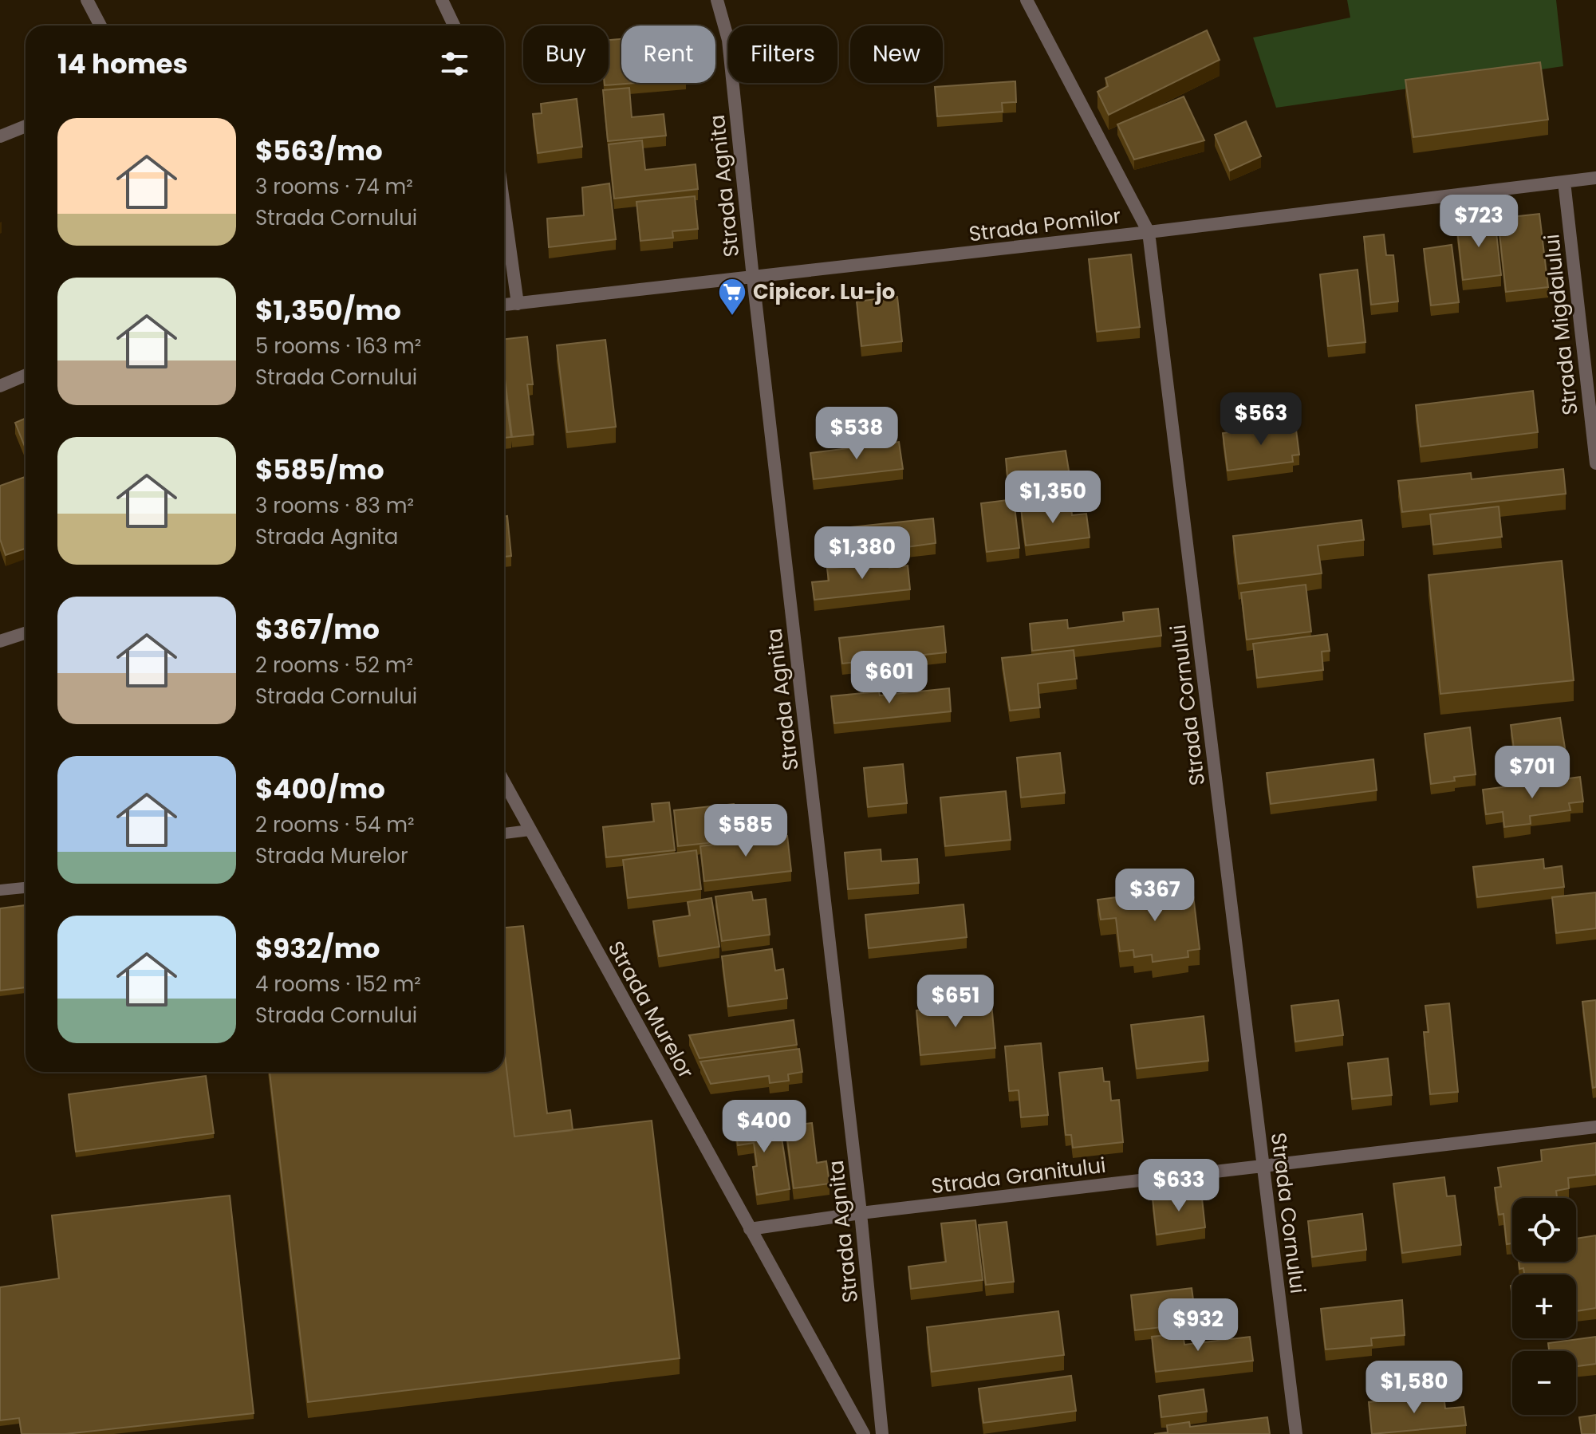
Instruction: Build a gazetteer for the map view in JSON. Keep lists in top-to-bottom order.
{
  "streets": {
    "street": [
      "Strada Agnita",
      "Strada Pomilor",
      "Strada Migdalului",
      "Strada Cornului",
      "Strada Murelor",
      "Strada Granitului"
    ]
  },
  "crossings": [
    ["Strada Agnita", "Strada Pomilor"],
    ["Strada Agnita", "Strada Granitului"],
    ["Strada Pomilor", "Strada Migdalului"],
    ["Strada Pomilor", "Strada Cornului"],
    ["Strada Cornului", "Strada Granitului"],
    ["Strada Murelor", "Strada Granitului"]
  ],
  "places": {
    "supermarket": ["Cipicor. Lu-jo"]
  },
  "page": {
    "chip": [
      "Buy",
      "Rent",
      "Filters",
      "New"
    ],
    "heading": "14 homes",
    "list": [
      {
        "name": "$563/mo",
        "note": "3 rooms · 74 m² · Strada Cornului"
      },
      {
        "name": "$1,350/mo",
        "note": "5 rooms · 163 m² · Strada Cornului"
      },
      {
        "name": "$585/mo",
        "note": "3 rooms · 83 m² · Strada Agnita"
      },
      {
        "name": "$367/mo",
        "note": "2 rooms · 52 m² · Strada Cornului"
      },
      {
        "name": "$400/mo",
        "note": "2 rooms · 54 m² · Strada Murelor"
      },
      {
        "name": "$932/mo",
        "note": "4 rooms · 152 m² · Strada Cornului"
      }
    ],
    "price": [
      "$723",
      "$563",
      "$538",
      "$1,350",
      "$1,380",
      "$601",
      "$701",
      "$585",
      "$367",
      "$651",
      "$400",
      "$633",
      "$932",
      "$1,580"
    ],
    "map_buttons": ["+", "−"]
  }
}
